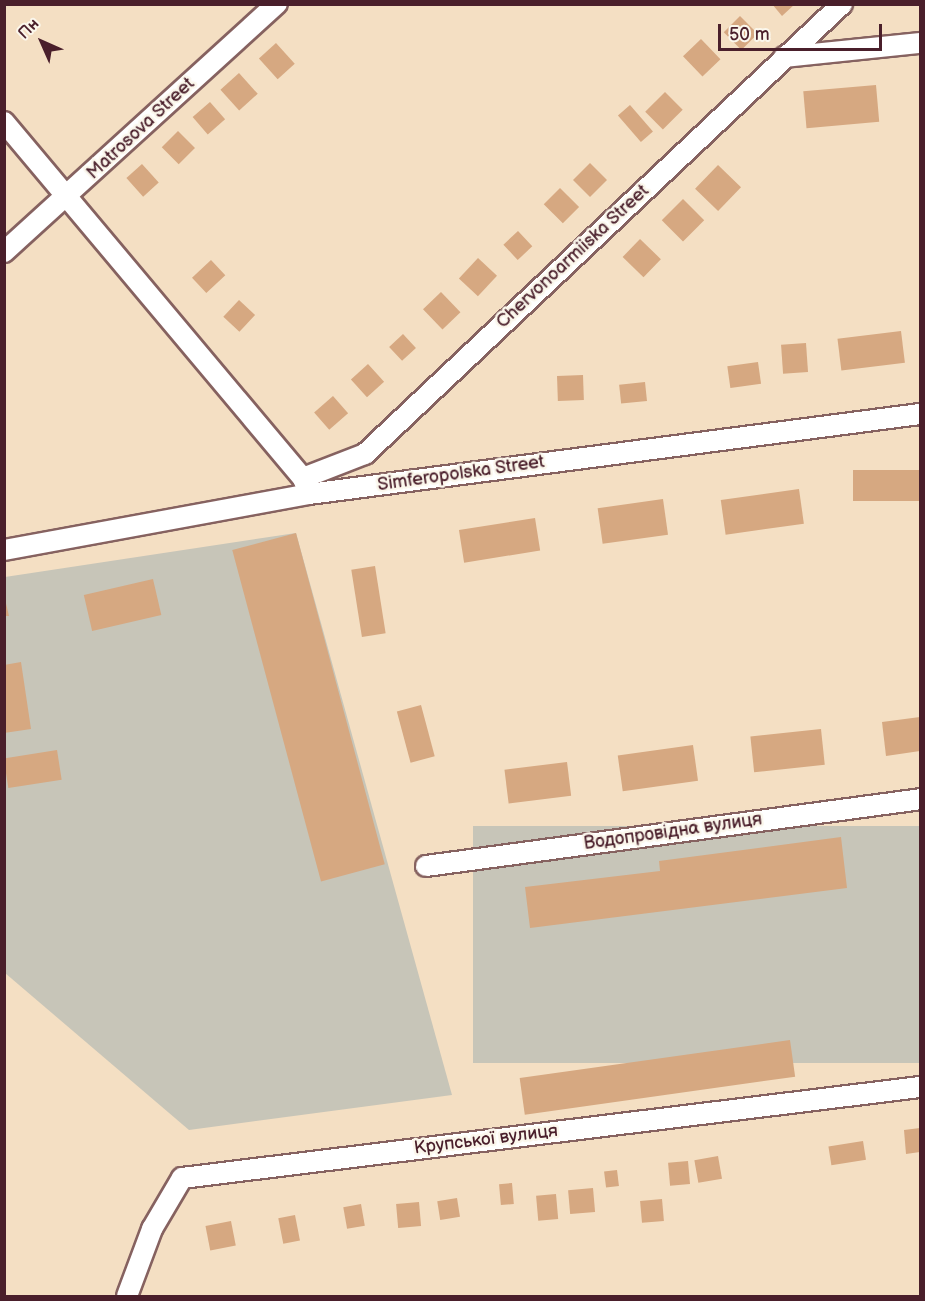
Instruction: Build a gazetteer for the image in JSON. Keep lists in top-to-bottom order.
{
  "streets": {
    "street": [
      "Matrosova Street",
      "Chervonoarmiiska Street",
      "Simferopolska Street",
      "Водопровідна вулиця",
      "Крупської вулиця"
    ]
  },
  "crossings": [
    ["Chervonoarmiiska Street", "Simferopolska Street"]
  ],
  "scale_bar": "50 m",
  "north": "top left"
}
